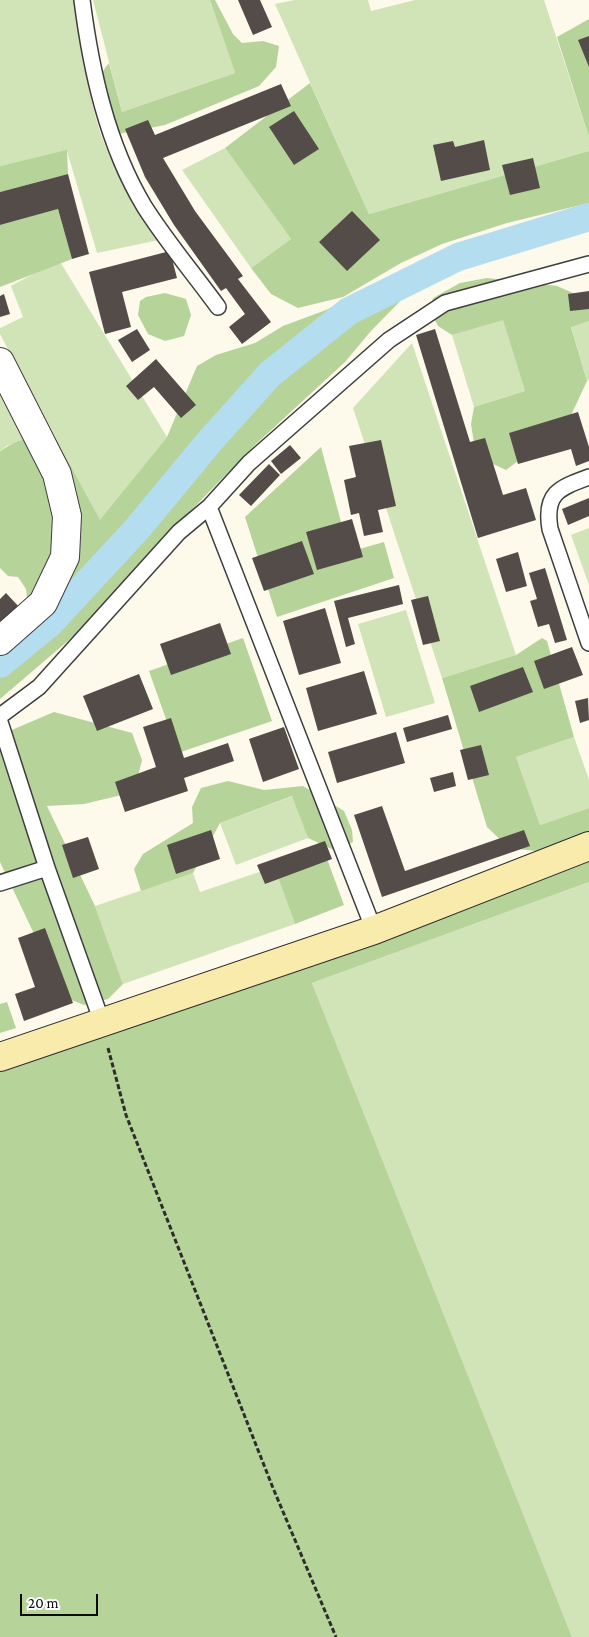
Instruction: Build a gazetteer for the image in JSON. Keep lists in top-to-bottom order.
{
  "scale_bar": "20 m"
}
